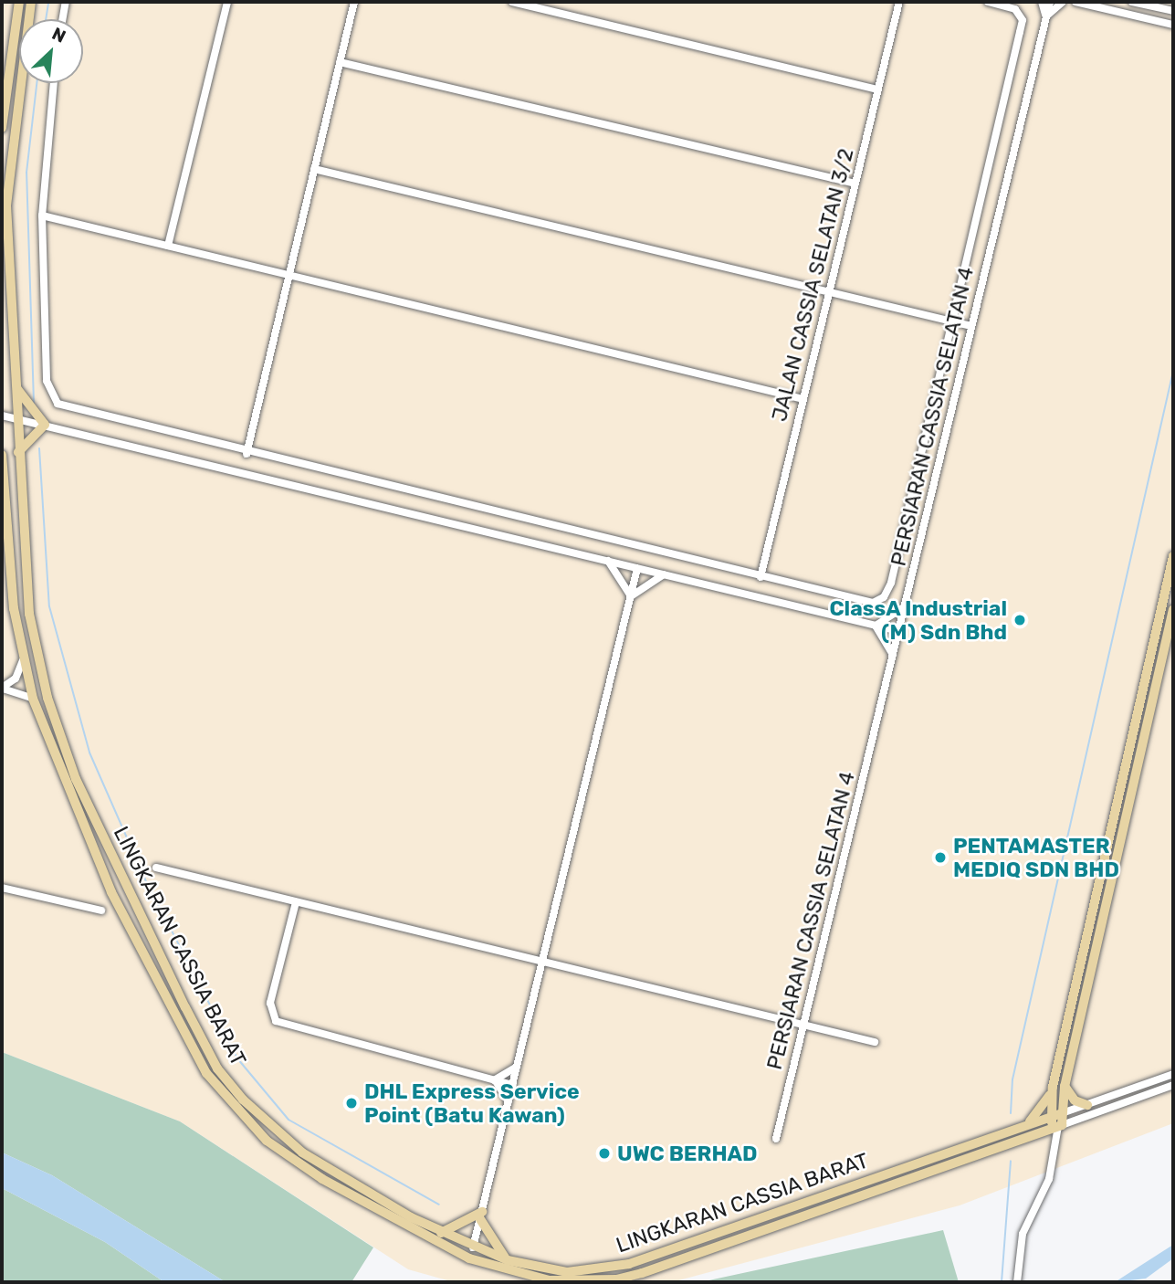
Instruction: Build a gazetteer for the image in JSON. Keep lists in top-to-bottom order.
{
  "streets": {
    "main road": ["LINGKARAN CASSIA BARAT"],
    "street": ["JALAN CASSIA SELATAN 3/2", "PERSIARAN CASSIA SELATAN 4"]
  },
  "places": [
    "ClassA Industrial (M) Sdn Bhd",
    "PENTAMASTER MEDIQ SDN BHD",
    "DHL Express Service Point (Batu Kawan)",
    "UWC BERHAD"
  ],
  "north": "top right"
}
